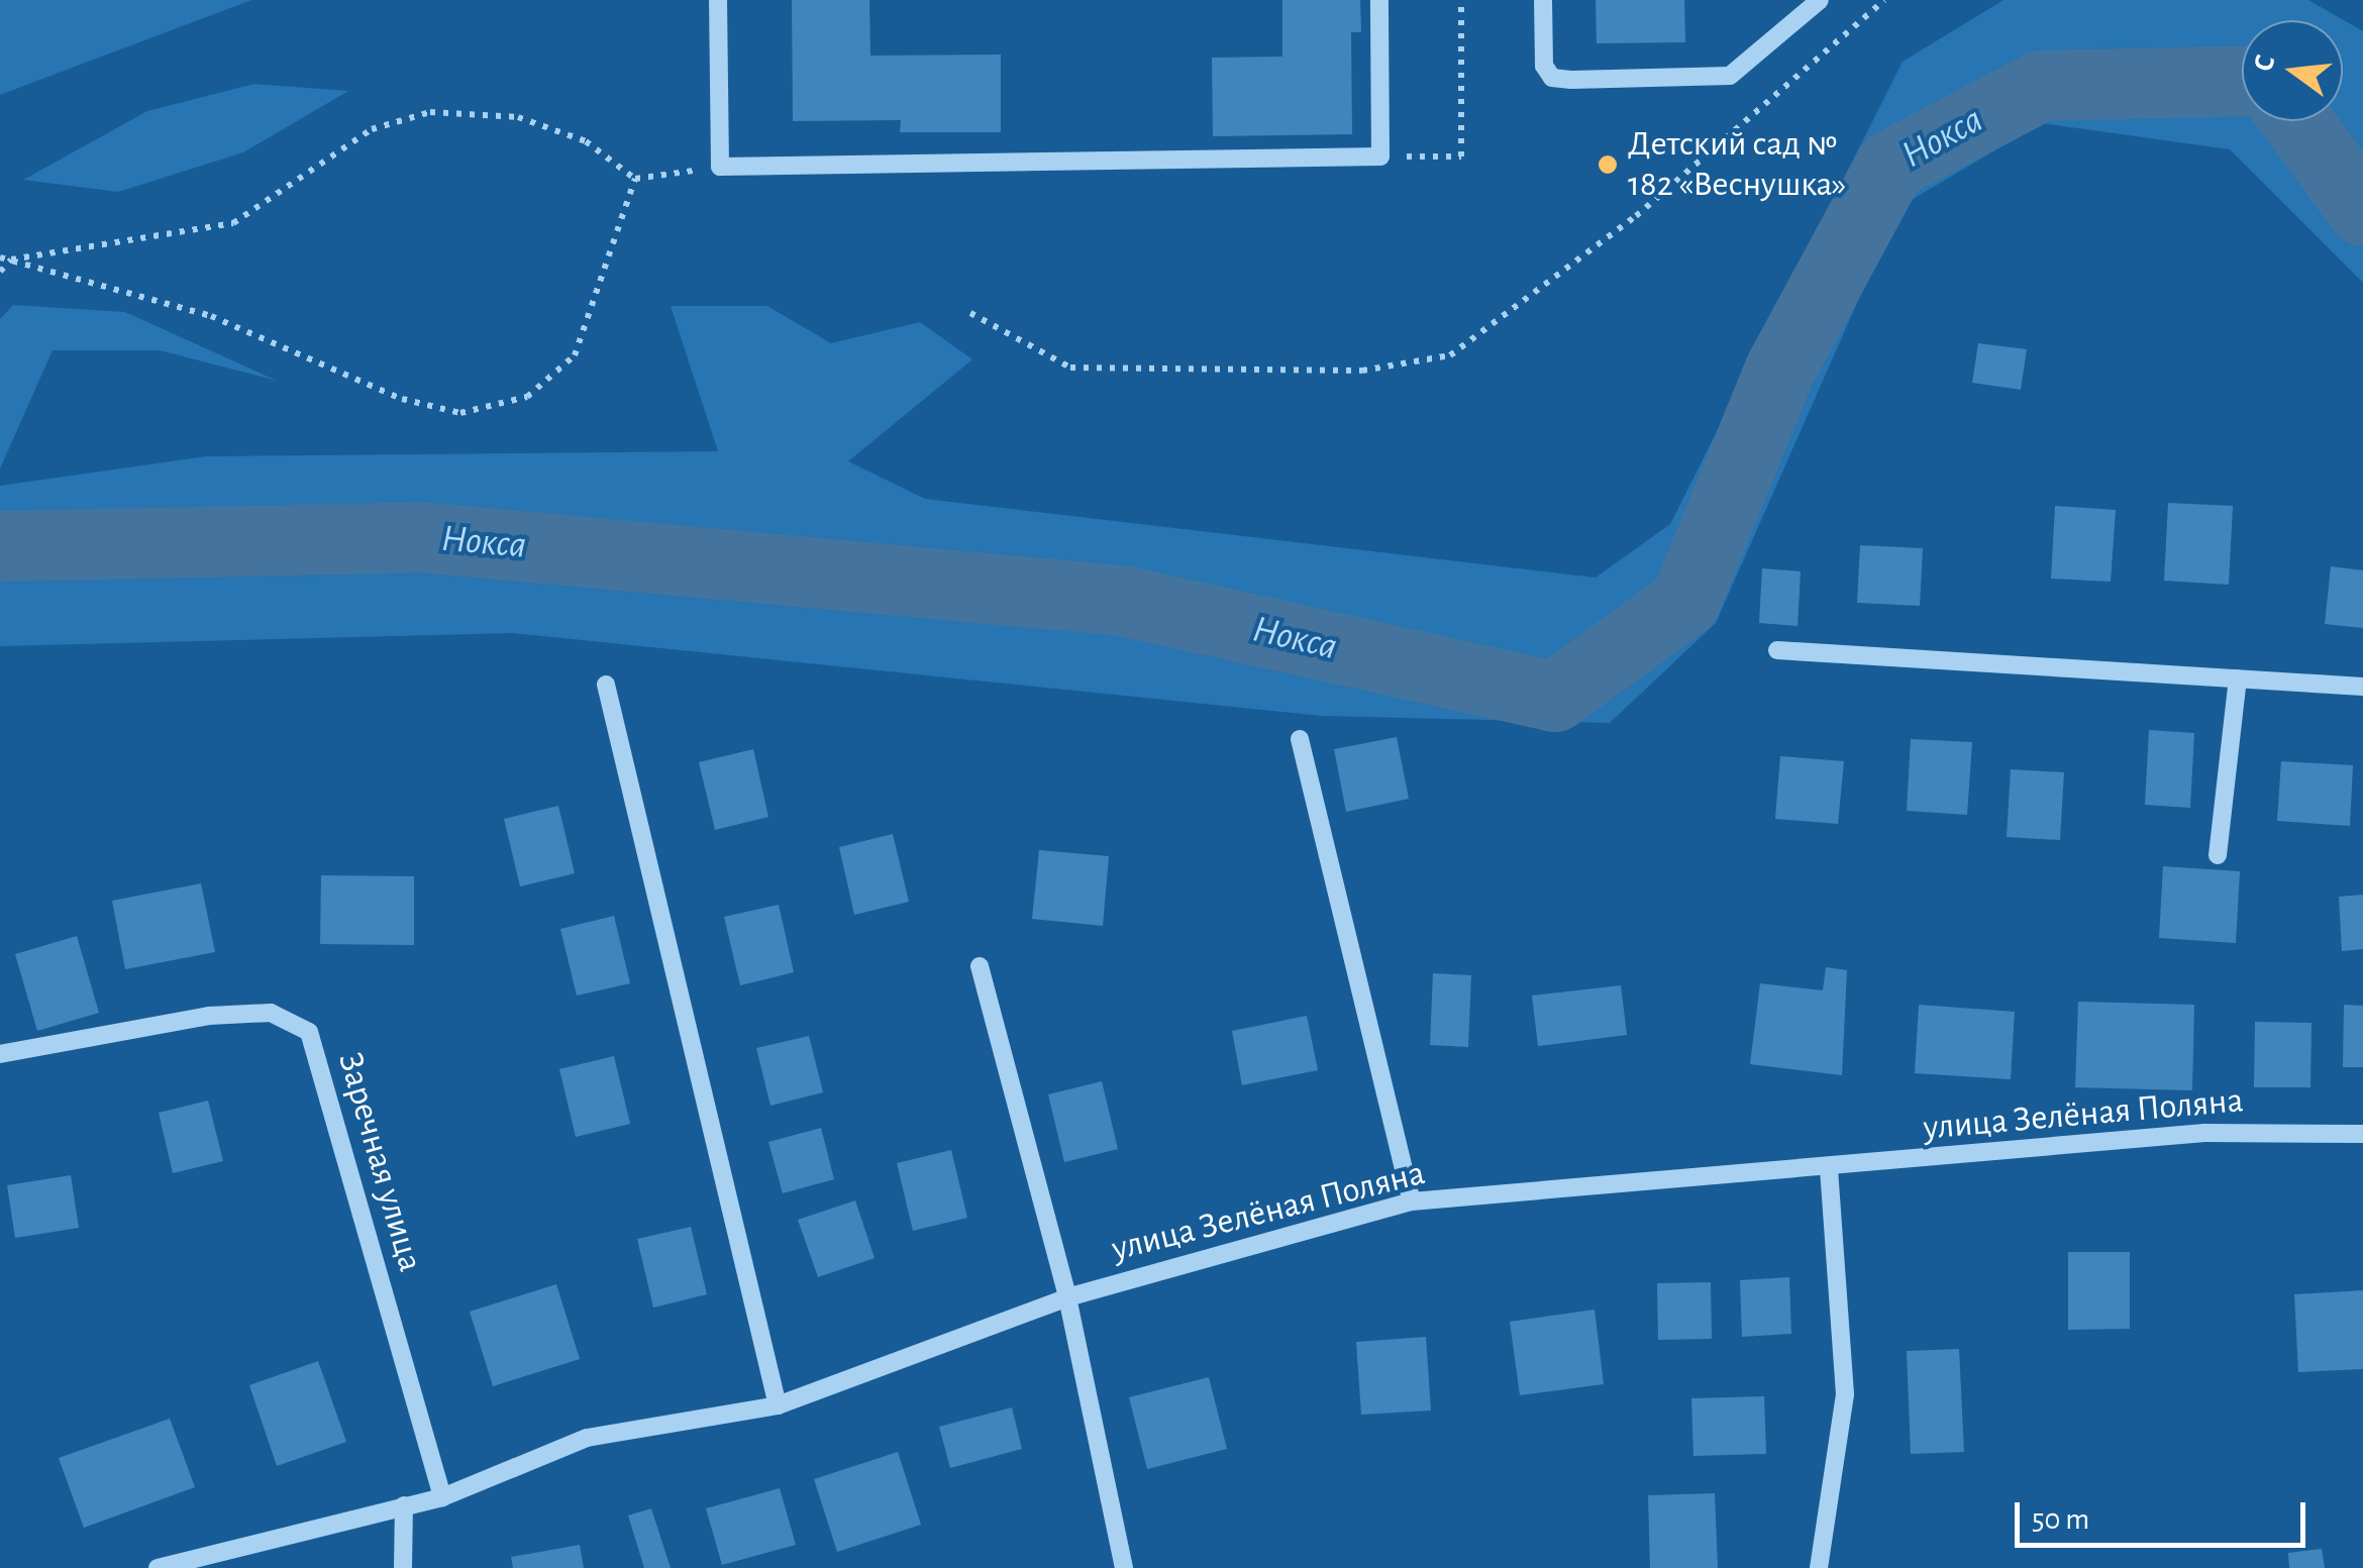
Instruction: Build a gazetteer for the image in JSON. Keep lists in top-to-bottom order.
{
  "streets": {
    "street": ["улица Зелёная Поляна", "Заречная улица"]
  },
  "crossings": [
    ["улица Зелёная Поляна", "Заречная улица"]
  ],
  "water": ["Нокса"],
  "places": ["Детский сад № 182 «Веснушка»"],
  "scale_bar": "50 m",
  "north": "left"
}
